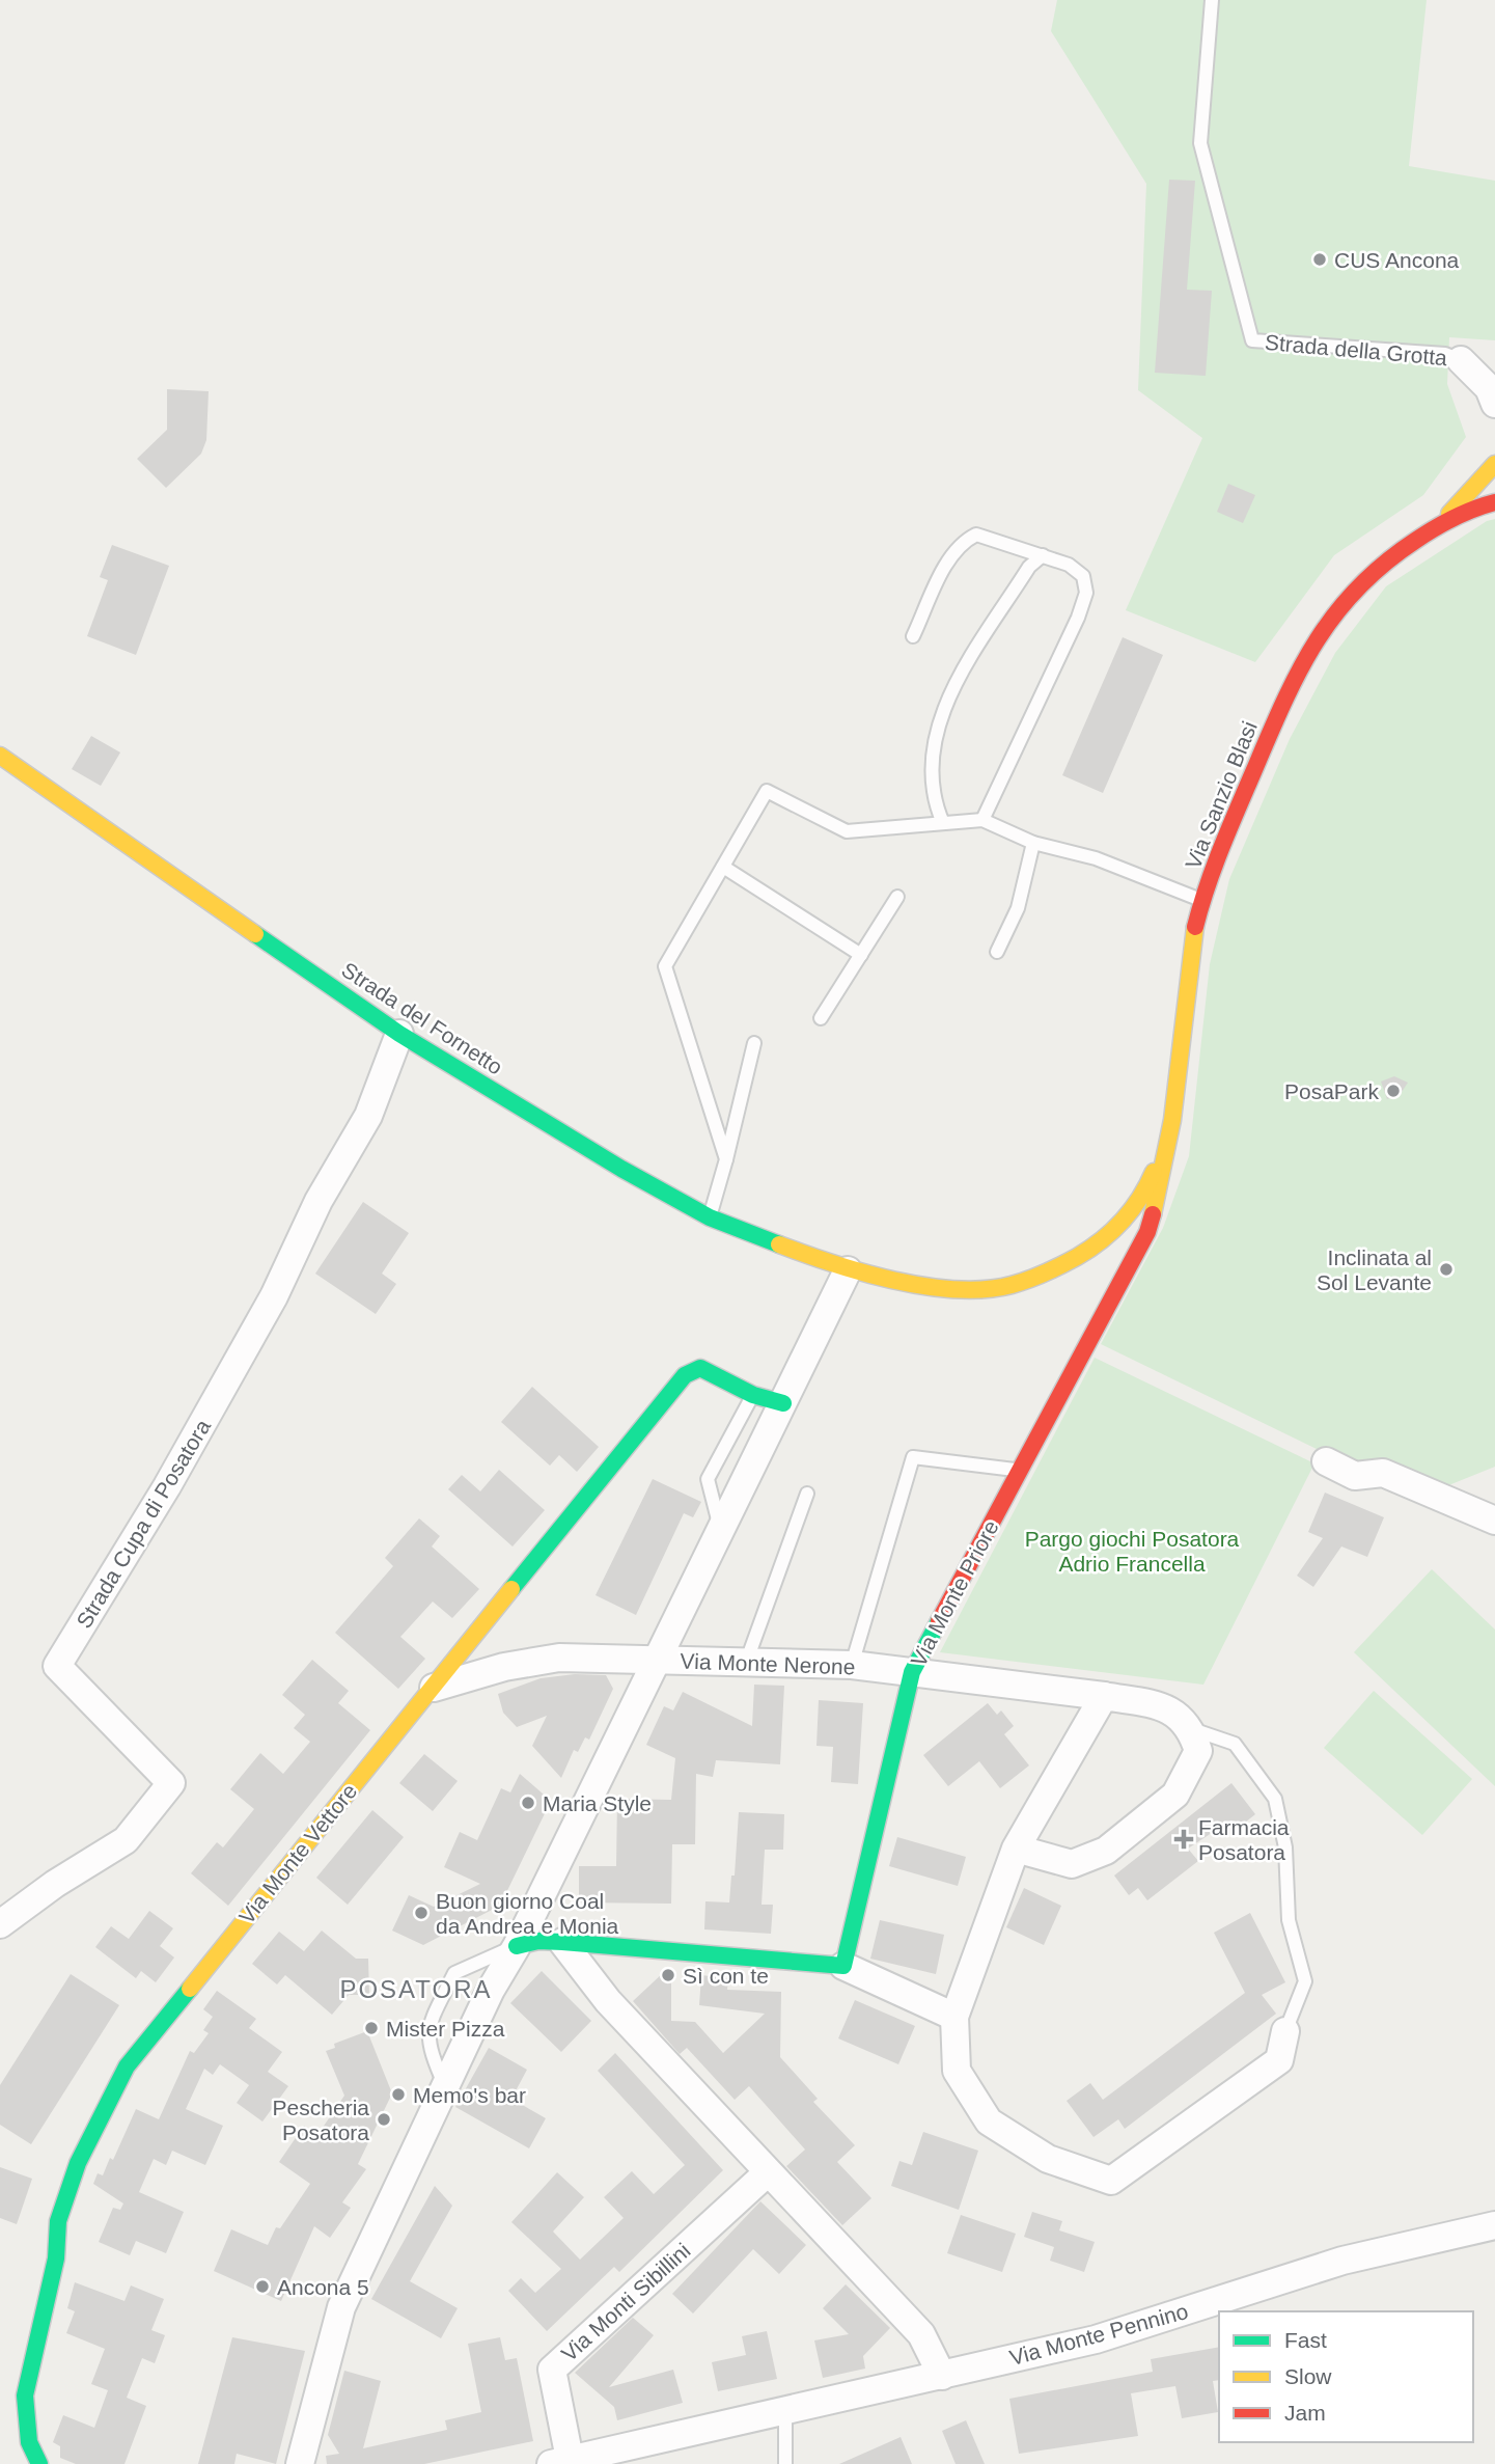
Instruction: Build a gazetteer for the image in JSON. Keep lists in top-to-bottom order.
{
  "streets": {
    "street": [
      "Strada della Grotta",
      "Via Sanzio Blasi",
      "Strada del Fornetto",
      "Strada Cupa di Posatora",
      "Via Monte Priore",
      "Via Monte Nerone",
      "Via Monte Vettore",
      "Via Monti Sibillini",
      "Via Monte Pennino"
    ]
  },
  "crossings": [
    ["Via Sanzio Blasi", "Strada del Fornetto"],
    ["Via Sanzio Blasi", "Via Monte Priore"],
    ["Strada del Fornetto", "Strada Cupa di Posatora"],
    ["Via Monte Priore", "Via Monte Nerone"],
    ["Via Monte Nerone", "Via Monte Vettore"],
    ["Via Monti Sibillini", "Via Monte Pennino"]
  ],
  "districts": ["POSATORA"],
  "parks": ["Pargo giochi Posatora Adrio Francella"],
  "places": {
    "other": [
      "CUS Ancona",
      "PosaPark",
      "Inclinata al Sol Levante",
      "Maria Style",
      "Buon giorno Coal da Andrea e Monia",
      "Sì con te",
      "Mister Pizza",
      "Memo's bar",
      "Pescheria Posatora",
      "Ancona 5"
    ],
    "health": ["Farmacia Posatora"]
  },
  "legend": ["Fast", "Slow", "Jam"]
}
